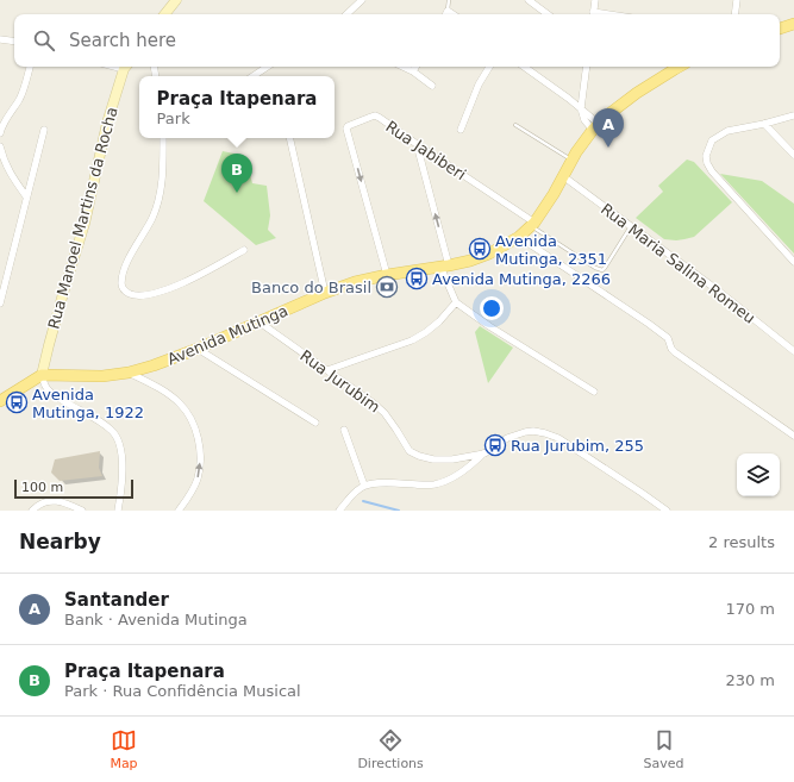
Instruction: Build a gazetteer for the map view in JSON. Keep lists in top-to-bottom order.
{
  "streets": {
    "main road": ["Rua Manoel Martins da Rocha", "Avenida Mutinga"],
    "street": ["Rua Jabiberi", "Rua Maria Salina Romeu", "Rua Jurubim"]
  },
  "crossings": [
    ["Rua Jabiberi", "Avenida Mutinga"],
    ["Rua Manoel Martins da Rocha", "Avenida Mutinga"],
    ["Rua Maria Salina Romeu", "Avenida Mutinga"],
    ["Avenida Mutinga", "Rua Jurubim"]
  ],
  "places": {
    "bus stop": [
      "Avenida Mutinga, 2351",
      "Avenida Mutinga, 2266",
      "Avenida Mutinga, 1922",
      "Rua Jurubim, 255"
    ],
    "bank": ["Banco do Brasil"]
  },
  "scale_bar": "100 m",
  "page": {
    "search": "Search here",
    "popup": ["Praça Itapenara", "Park"],
    "pins": ["A", "B"],
    "scale": "100 m",
    "heading": ["Nearby", "2 results"],
    "list": [
      {
        "mark": "A",
        "name": "Santander",
        "note": "Bank · Avenida Mutinga",
        "value": "170 m"
      },
      {
        "mark": "B",
        "name": "Praça Itapenara",
        "note": "Park · Rua Confidência Musical",
        "value": "230 m"
      }
    ],
    "nav": ["Map", "Directions", "Saved"]
  }
}
